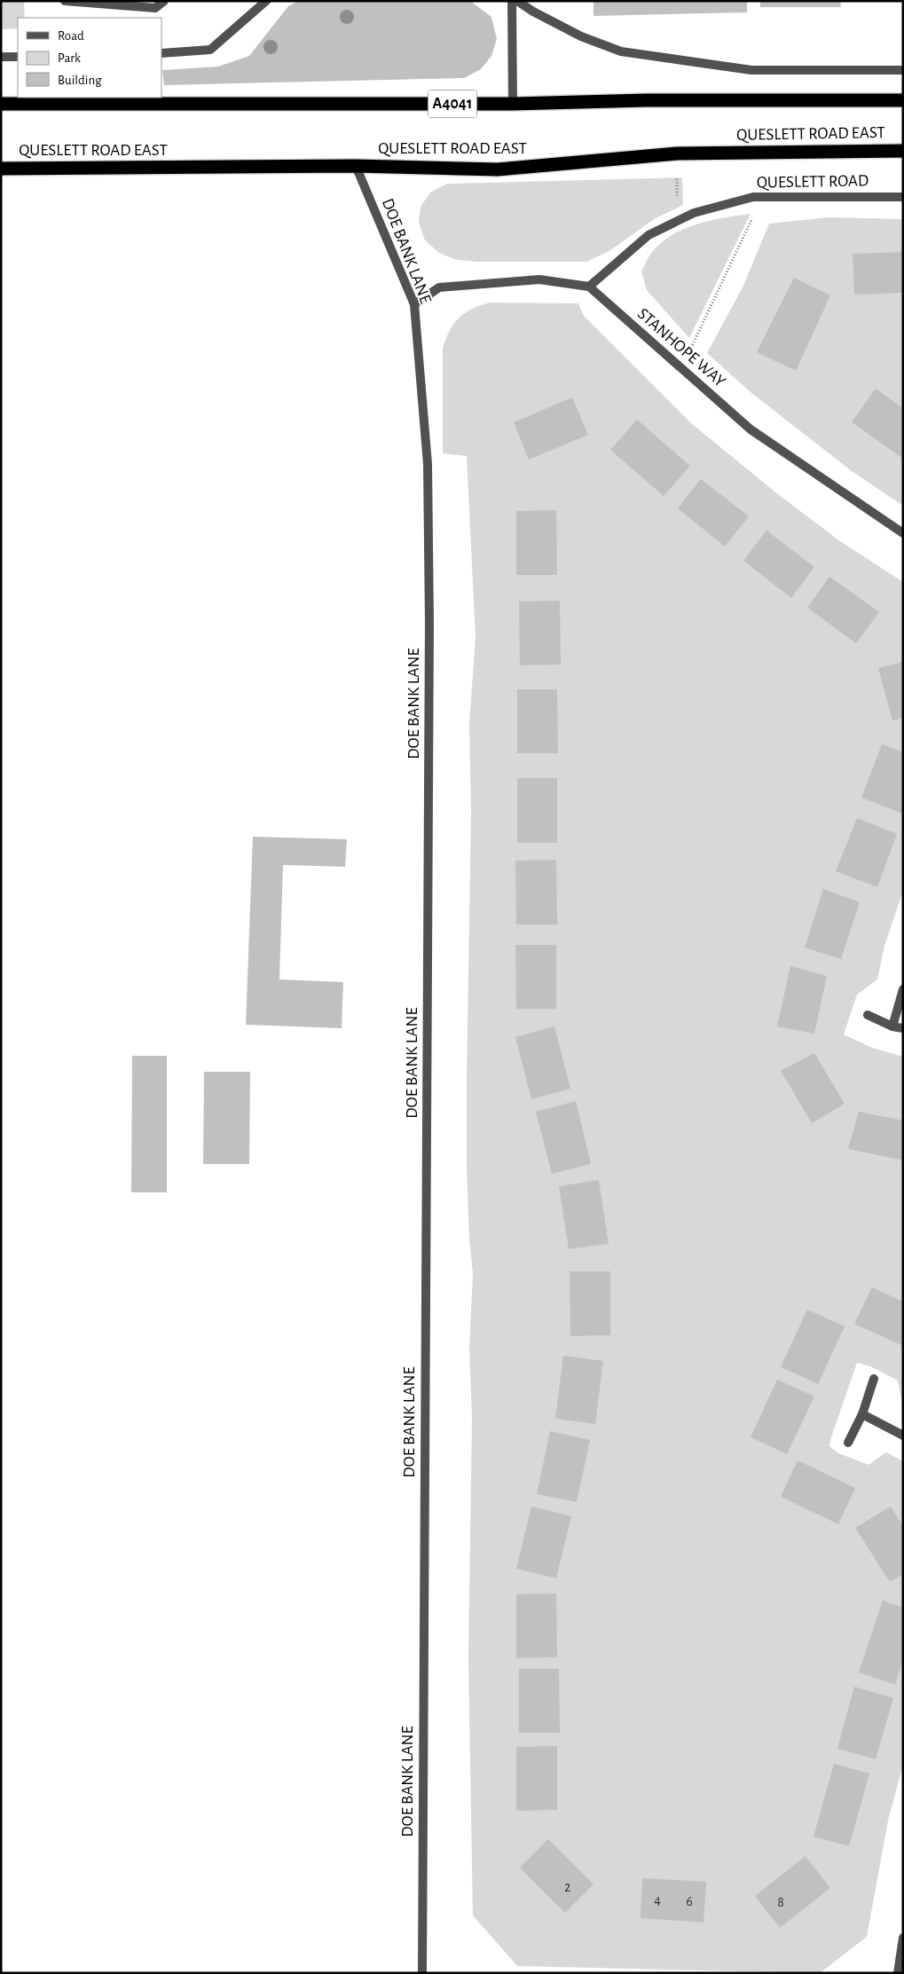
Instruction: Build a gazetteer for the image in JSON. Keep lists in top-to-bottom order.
{
  "streets": {
    "highway": ["A4041", "QUESLETT ROAD EAST"],
    "street": ["QUESLETT ROAD", "DOE BANK LANE", "STANHOPE WAY"]
  },
  "crossings": [
    ["QUESLETT ROAD EAST", "DOE BANK LANE"],
    ["QUESLETT ROAD", "STANHOPE WAY"]
  ],
  "house_numbers": [
    "2",
    "4",
    "6",
    "8"
  ],
  "legend": ["Road", "Park", "Building"]
}
